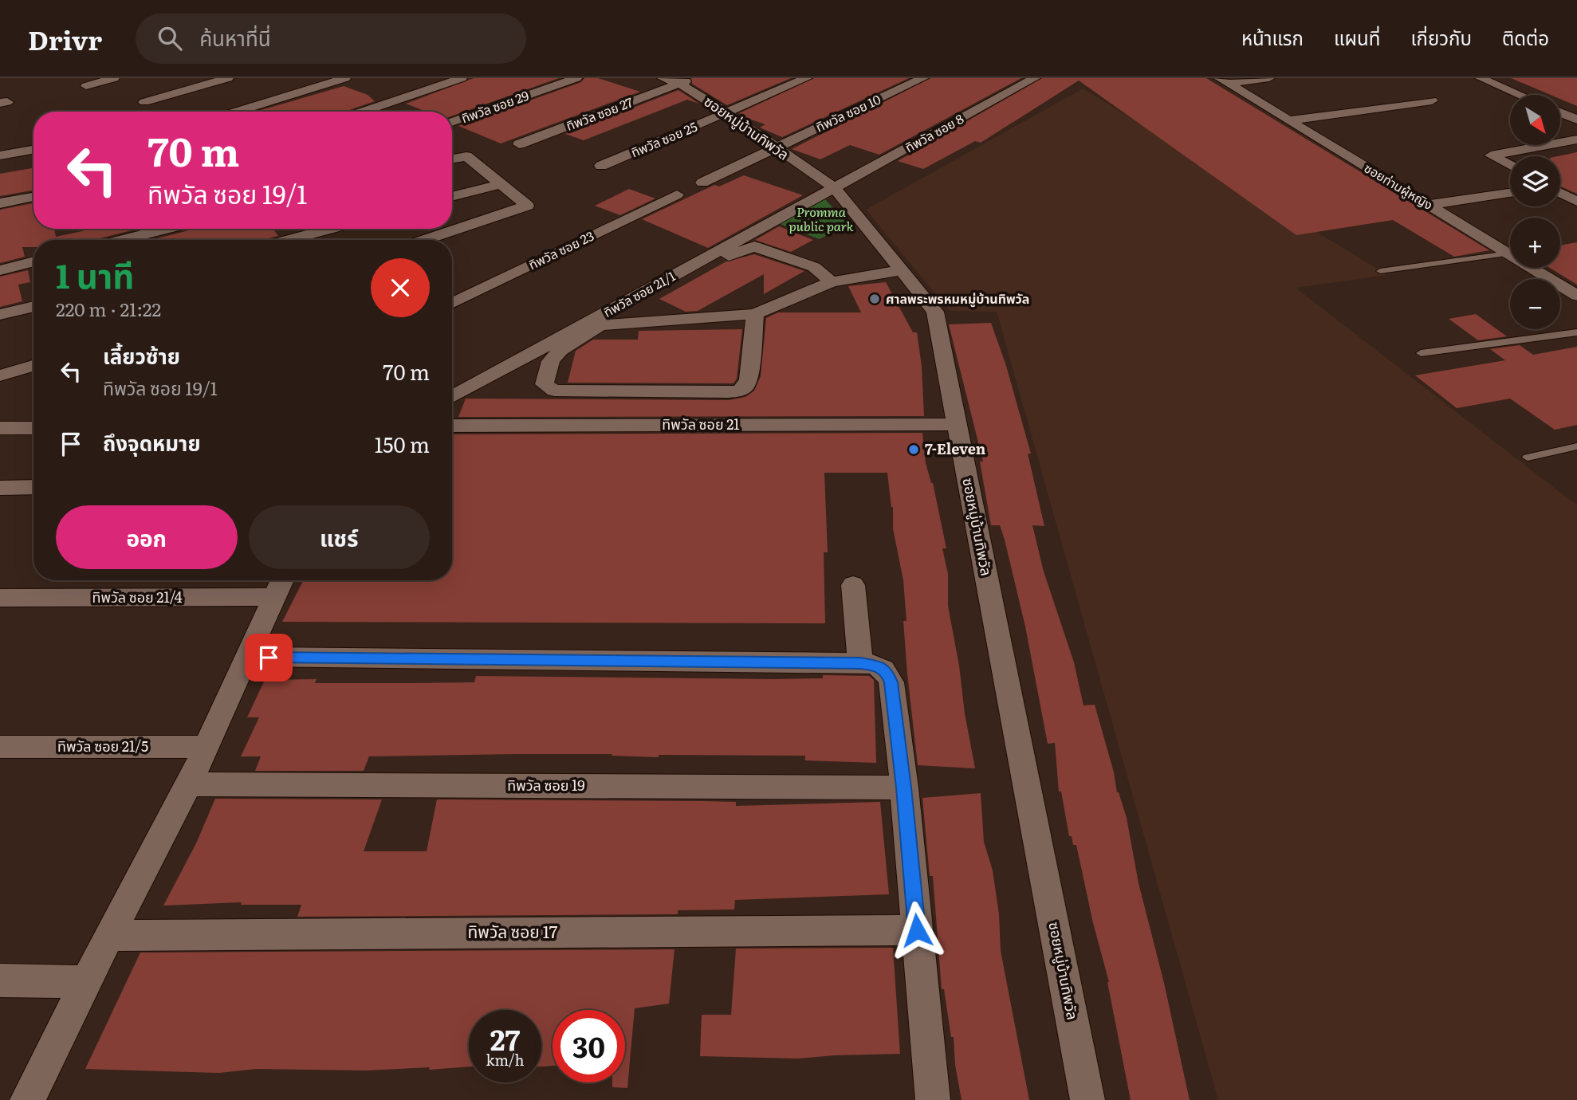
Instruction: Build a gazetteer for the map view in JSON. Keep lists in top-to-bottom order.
{
  "streets": {
    "street": [
      "ทิพวัล ซอย 29",
      "ทิพวัล ซอย 10",
      "ทิพวัล ซอย 27",
      "ซอยหมู่บ้านทิพวัล",
      "ทิพวัล ซอย 8",
      "ทิพวัล ซอย 25",
      "ซอยท่านผู้หญิง",
      "ทิพวัล ซอย 23",
      "ทิพวัล ซอย 21/1",
      "ทิพวัล ซอย 21",
      "ทิพวัล ซอย 21/4",
      "ทิพวัล ซอย 21/5",
      "ทิพวัล ซอย 19",
      "ทิพวัล ซอย 17"
    ]
  },
  "crossings": [
    ["ทิพวัล ซอย 10", "ซอยหมู่บ้านทิพวัล"],
    ["ทิพวัล ซอย 27", "ซอยหมู่บ้านทิพวัล"],
    ["ซอยหมู่บ้านทิพวัล", "ทิพวัล ซอย 8"],
    ["ซอยหมู่บ้านทิพวัล", "ทิพวัล ซอย 25"],
    ["ซอยหมู่บ้านทิพวัล", "ทิพวัล ซอย 21/1"],
    ["ซอยหมู่บ้านทิพวัล", "ทิพวัล ซอย 21"],
    ["ทิพวัล ซอย 8", "ทิพวัล ซอย 21/1"]
  ],
  "parks": ["Promma public park"],
  "places": ["ศาลพระพรหมหมู่บ้านทิพวัล", "7-Eleven"],
  "north": "bottom right",
  "page": {
    "header": "Drivr",
    "search": "ค้นหาที่นี่",
    "nav": [
      "หน้าแรก",
      "แผนที่",
      "เกี่ยวกับ",
      "ติดต่อ"
    ],
    "map_buttons": ["+", "−"],
    "turn": ["70 m", "ทิพวัล ซอย 19/1"],
    "heading": ["1 นาที", "220 m · 21:22"],
    "list": [
      {
        "name": "เลี้ยวซ้าย",
        "note": "ทิพวัล ซอย 19/1",
        "value": "70 m"
      },
      {
        "name": "ถึงจุดหมาย",
        "value": "150 m"
      }
    ],
    "buttons": ["ออก", "แชร์"],
    "speed": "27 km/h",
    "limit": "30"
  }
}
